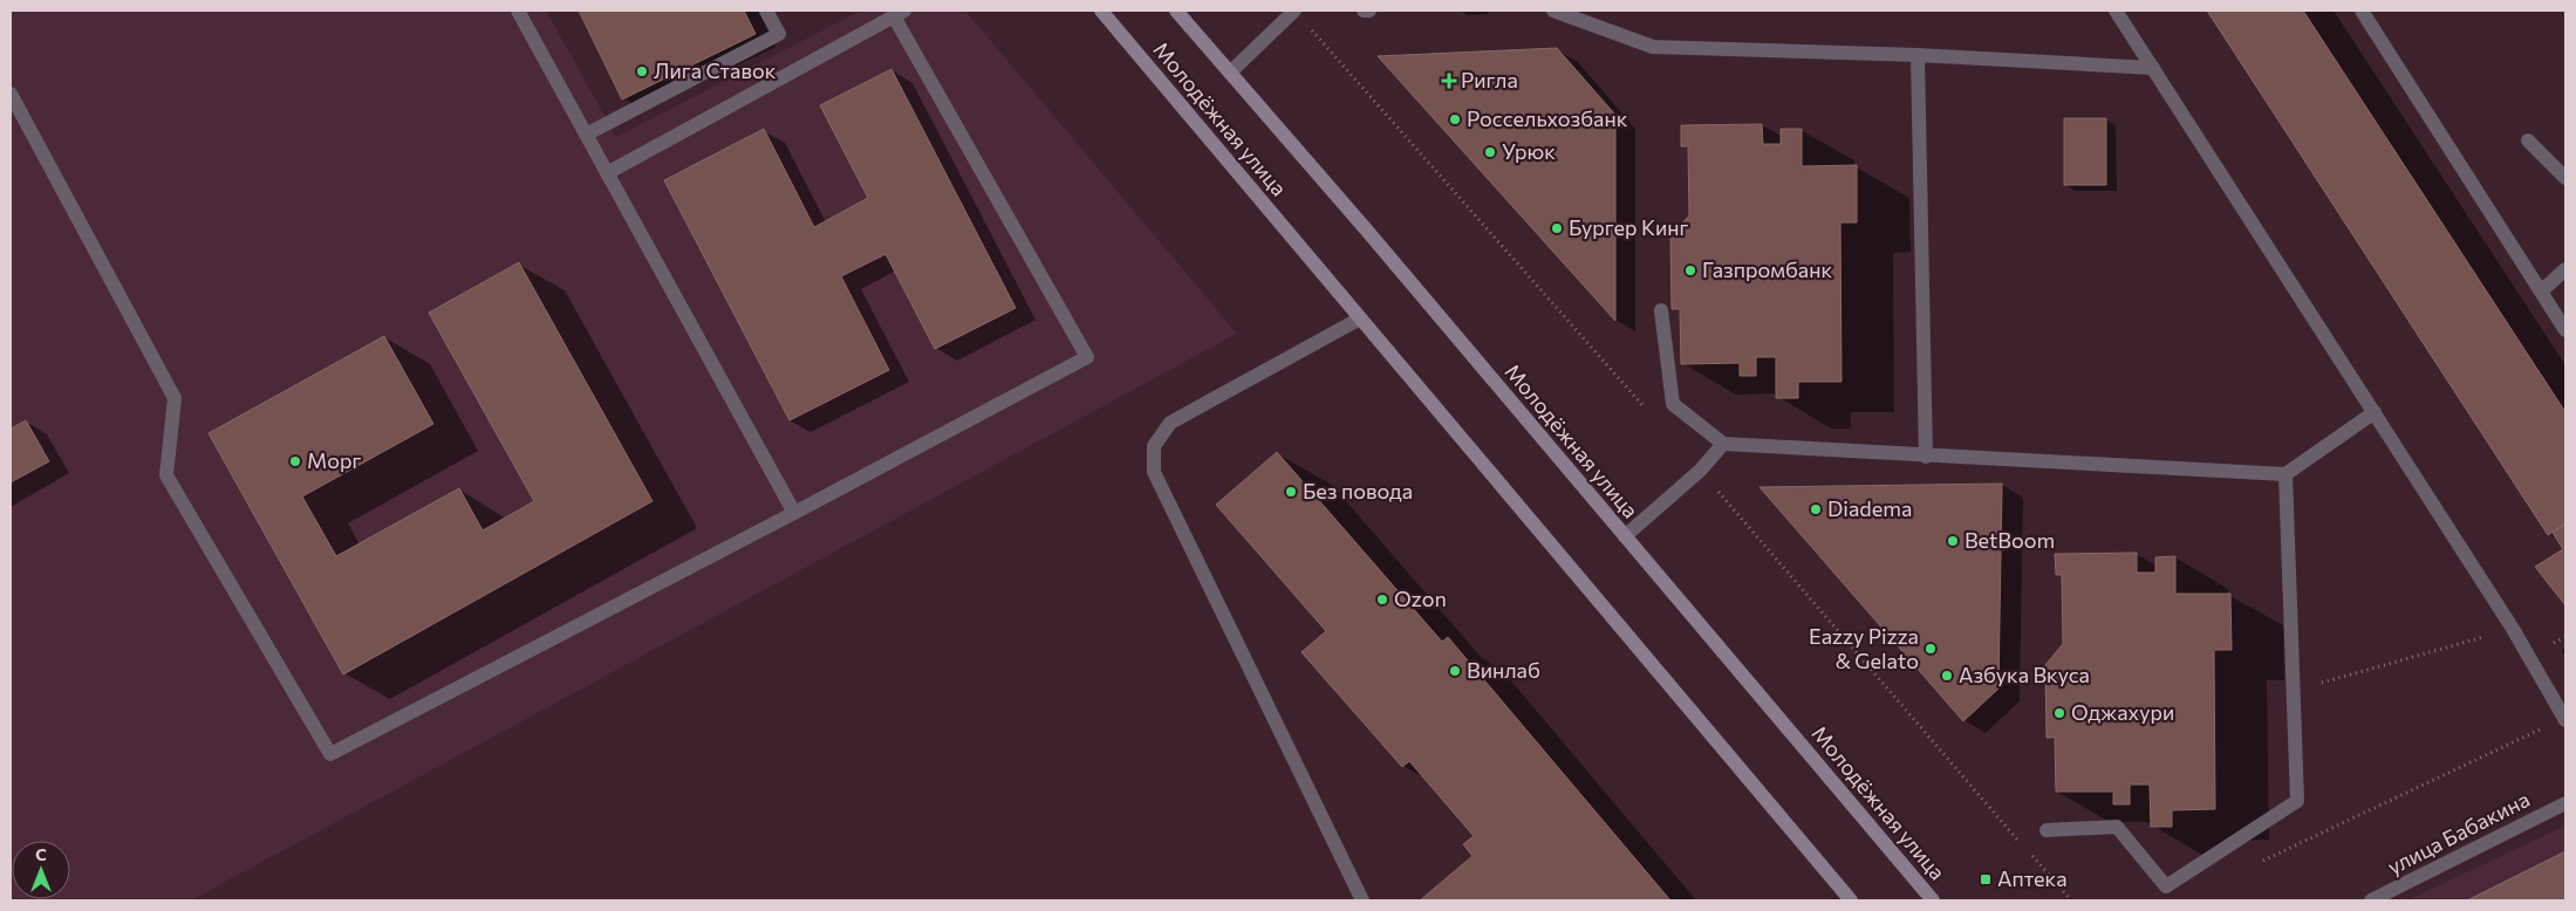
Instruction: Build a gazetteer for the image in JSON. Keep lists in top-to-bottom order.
{
  "streets": {
    "main road": ["Молодёжная улица"],
    "street": ["улица Бабакина"]
  },
  "places": {
    "other": [
      "Лига Ставок",
      "Россельхозбанк",
      "Урюк",
      "Бургер Кинг",
      "Газпромбанк",
      "Морг",
      "Без повода",
      "Diadema",
      "BetBoom",
      "Ozon",
      "Eazzy Pizza & Gelato",
      "Винлаб",
      "Азбука Вкуса",
      "Оджахури"
    ],
    "health": ["Ригла"],
    "transit": ["Аптека"]
  },
  "north": "top"
}
